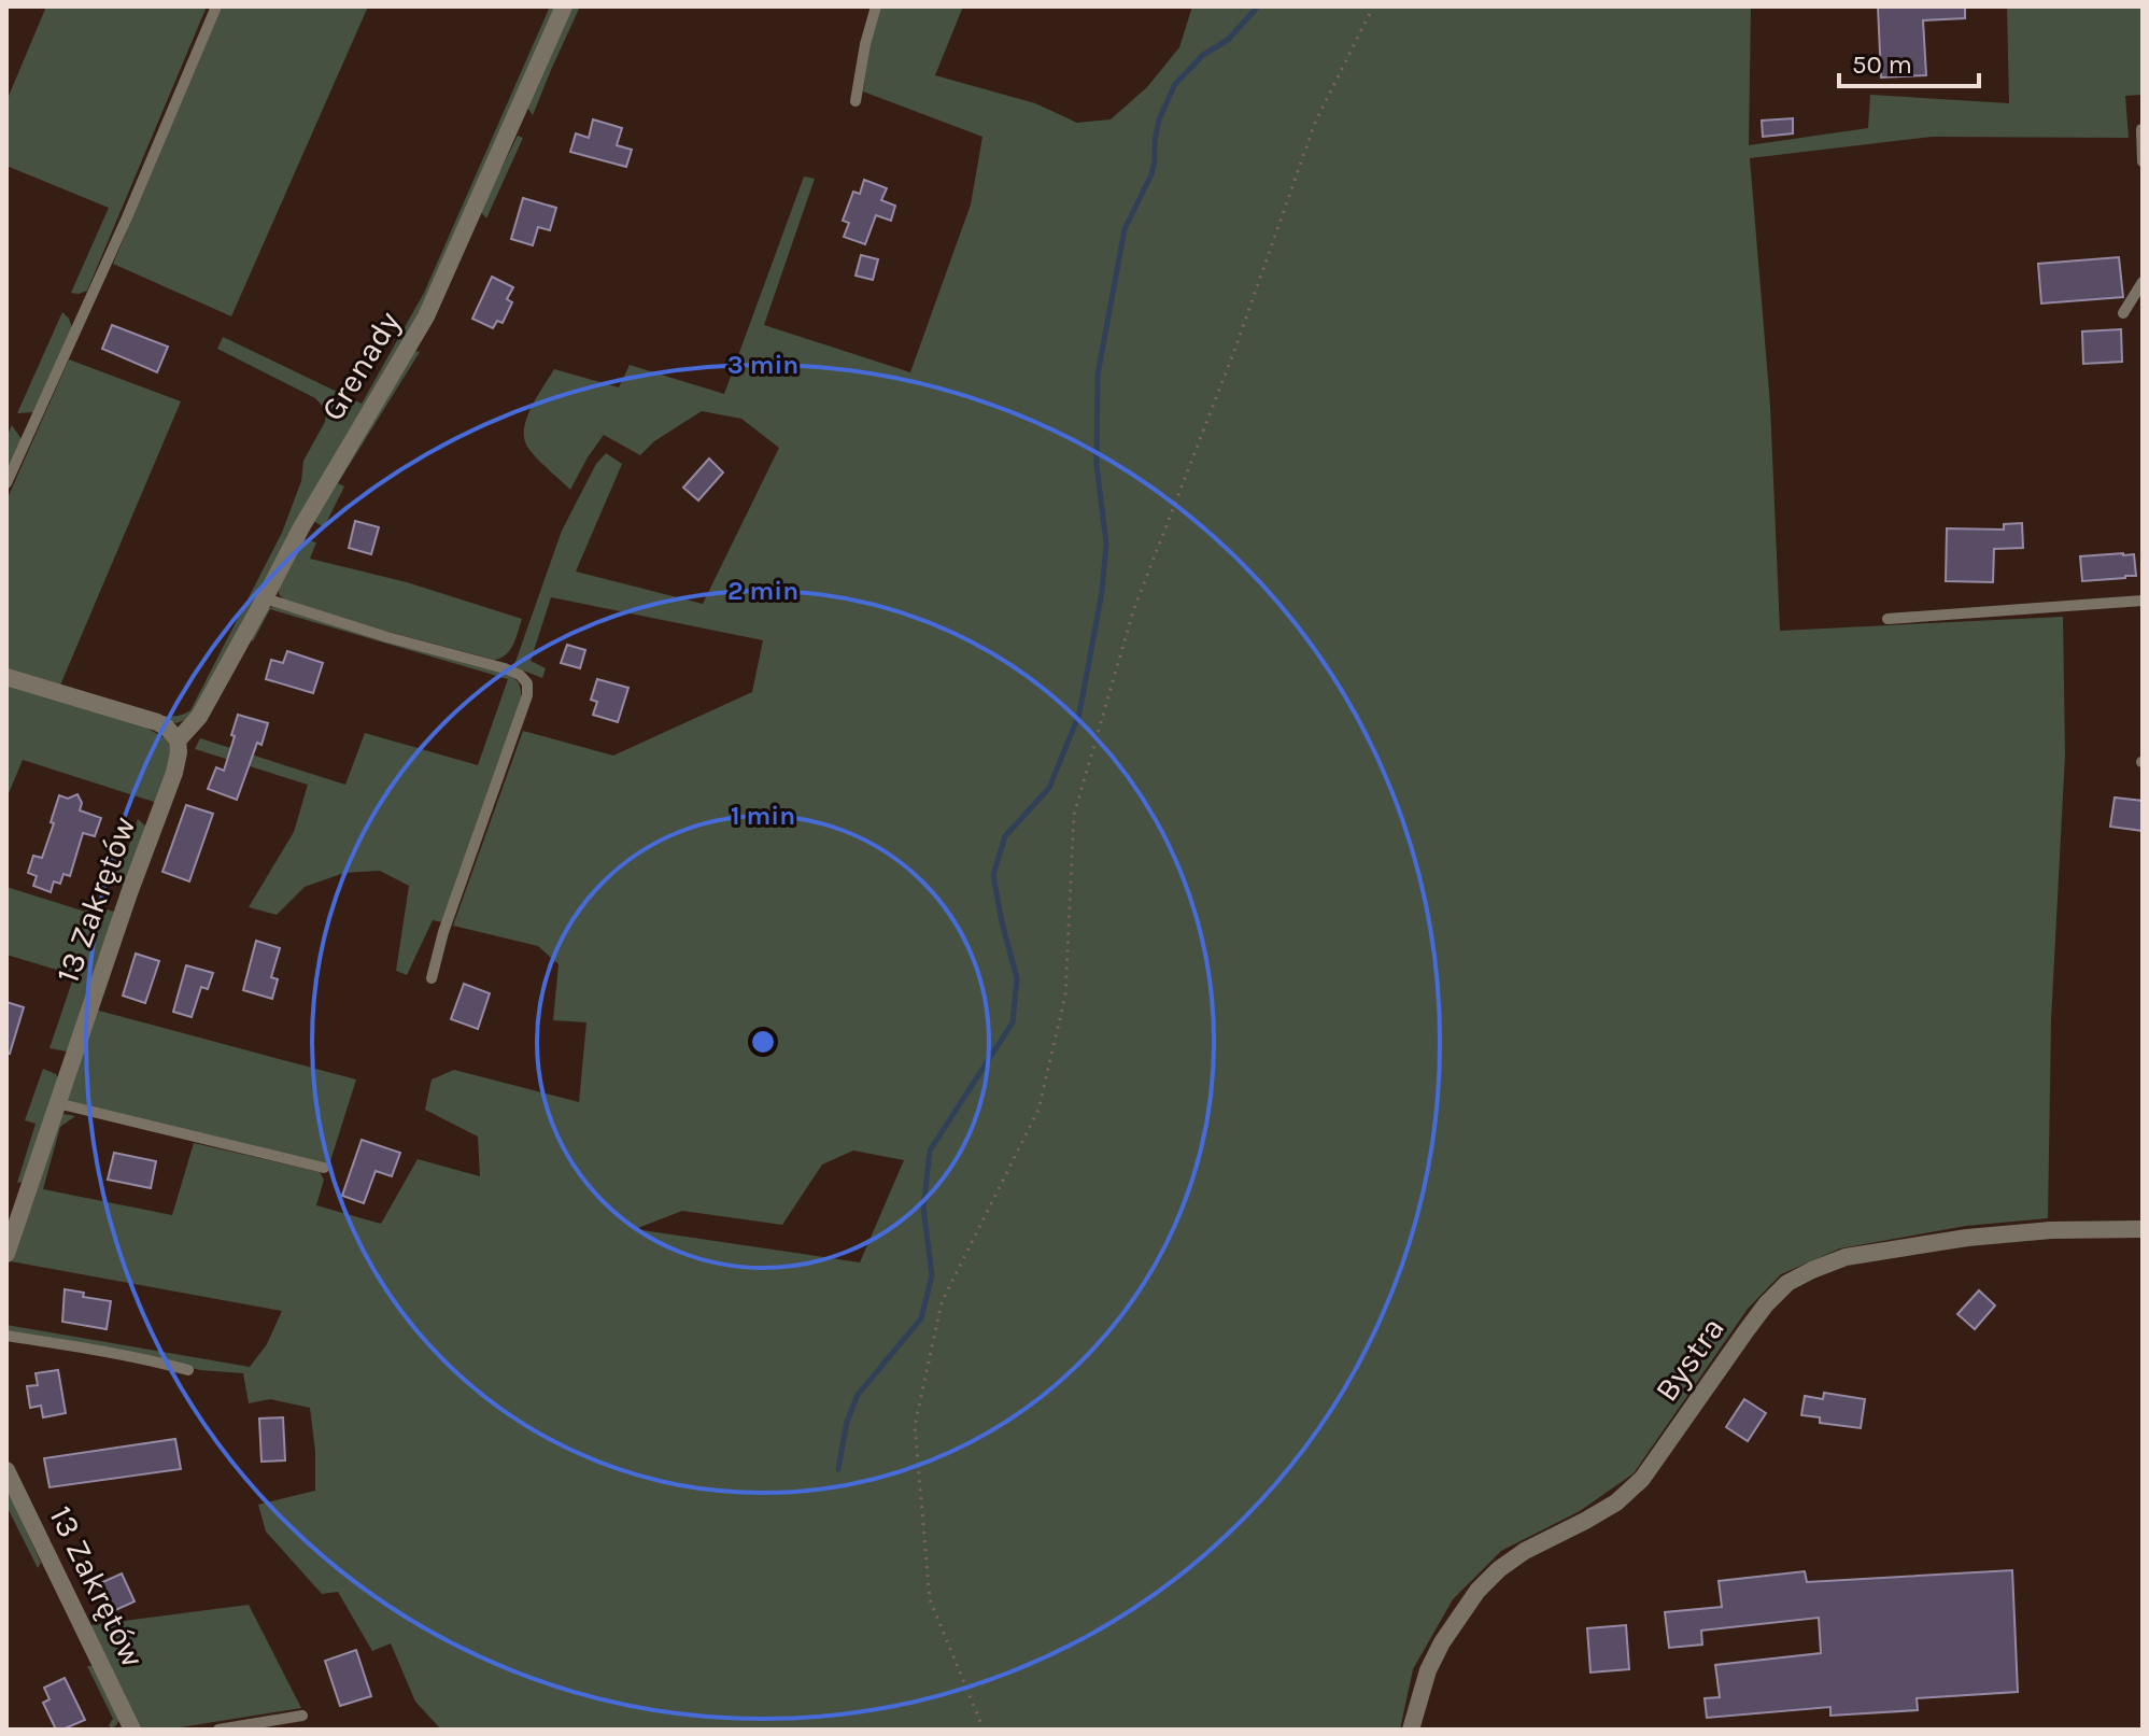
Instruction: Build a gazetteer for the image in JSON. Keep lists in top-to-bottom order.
{
  "streets": {
    "street": ["Grenady", "13 Zakrętów", "Bystra"]
  },
  "crossings": [
    ["Grenady", "13 Zakrętów"]
  ],
  "scale_bar": "50 m",
  "rings": ["3 min", "2 min", "1 min"]
}
